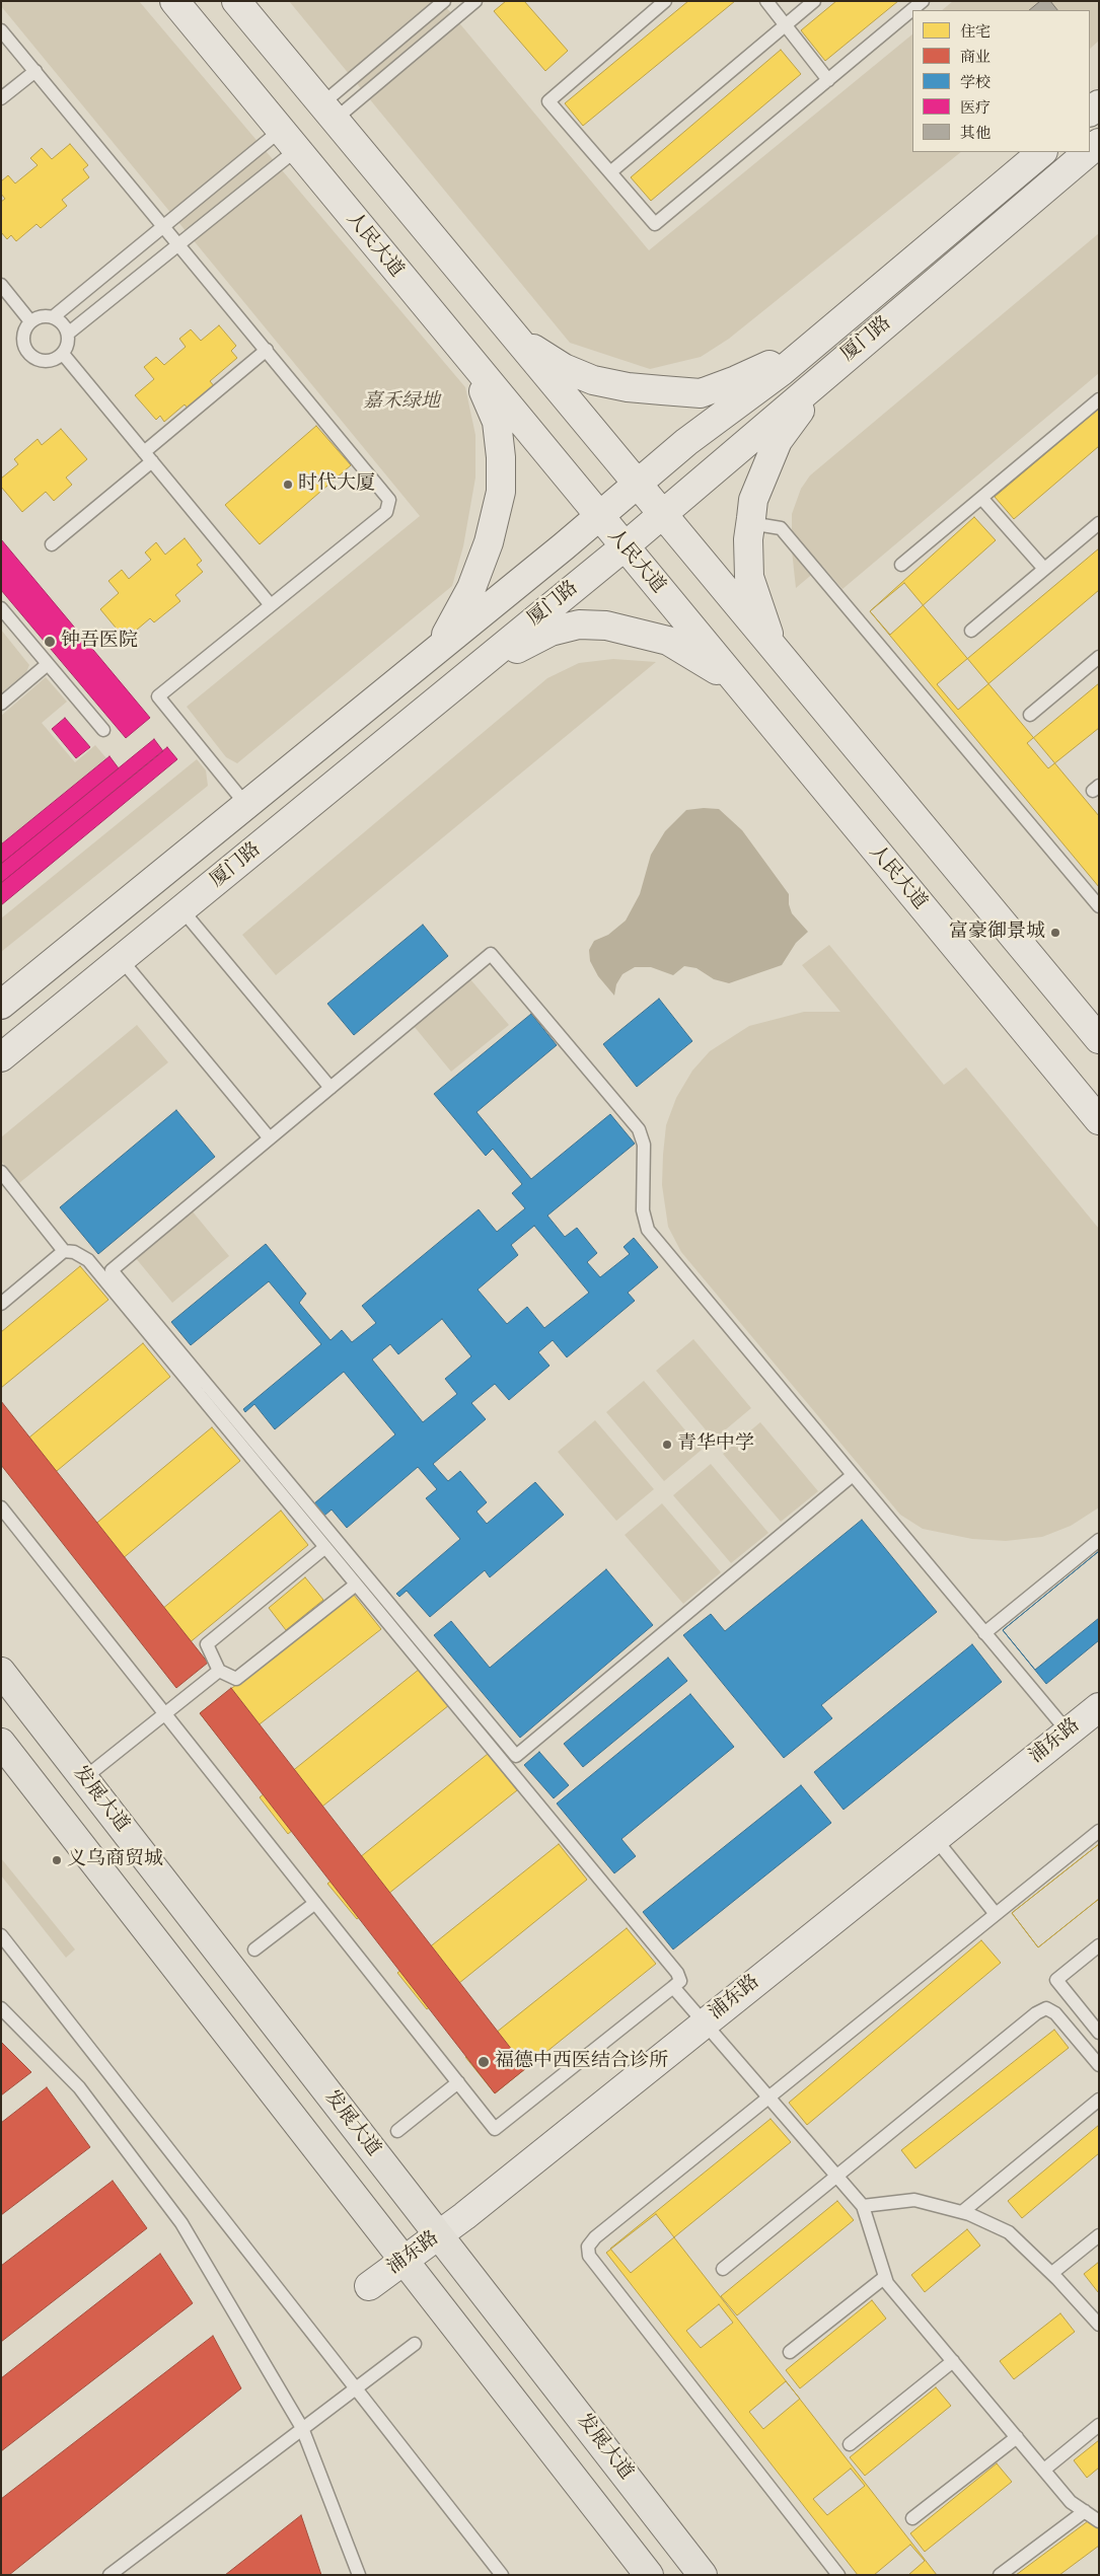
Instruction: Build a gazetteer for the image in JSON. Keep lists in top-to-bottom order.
{
  "streets": {
    "main road": [
      "人民大道",
      "厦门路",
      "浦东路",
      "发展大道"
    ]
  },
  "crossings": [
    ["人民大道", "厦门路"],
    ["浦东路", "发展大道"]
  ],
  "parks": ["嘉禾绿地"],
  "places": [
    "时代大厦",
    "钟吾医院",
    "富豪御景城",
    "青华中学",
    "义乌商贸城",
    "福德中西医结合诊所"
  ],
  "legend": [
    "住宅",
    "商业",
    "学校",
    "医疗",
    "其他"
  ]
}
